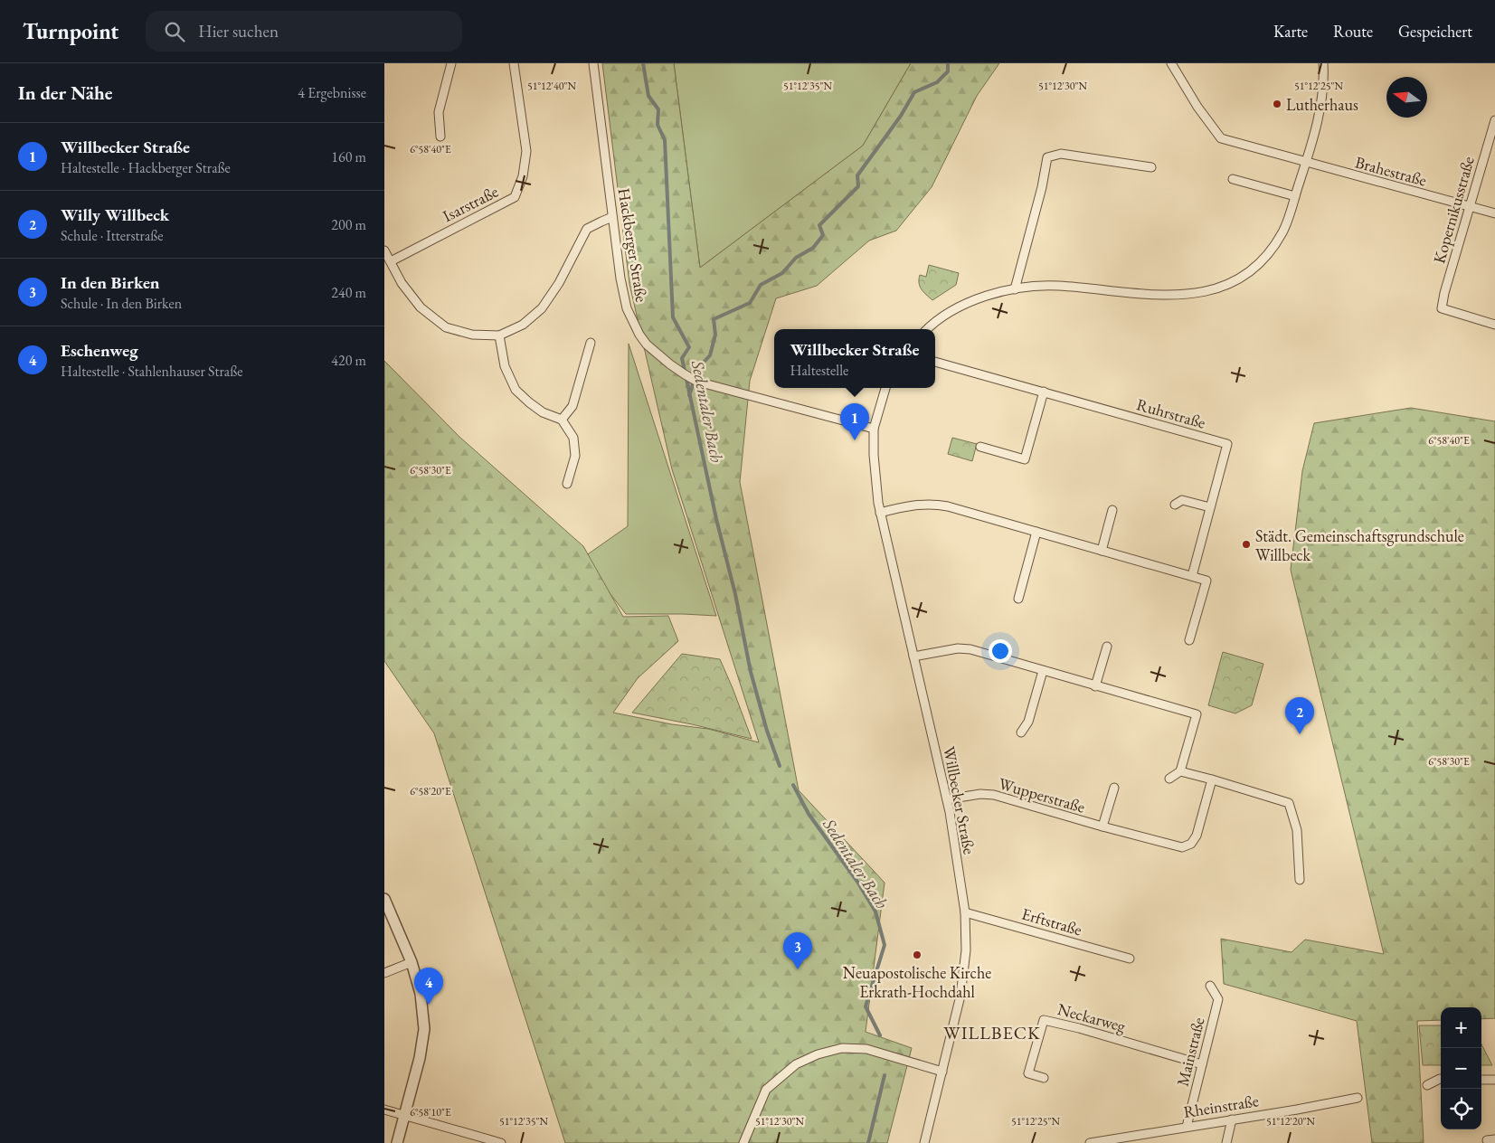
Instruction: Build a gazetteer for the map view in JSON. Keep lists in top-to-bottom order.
{
  "streets": {
    "street": [
      "Brahestraße",
      "Isarstraße",
      "Kopernikusstraße",
      "Hackberger Straße",
      "Ruhrstraße",
      "Wupperstraße",
      "Willbecker Straße",
      "Erftstraße",
      "Neckarweg",
      "Mainstraße",
      "Rheinstraße"
    ]
  },
  "crossings": [
    ["Brahestraße", "Kopernikusstraße"],
    ["Hackberger Straße", "Willbecker Straße"],
    ["Wupperstraße", "Willbecker Straße"],
    ["Willbecker Straße", "Erftstraße"],
    ["Neckarweg", "Mainstraße"],
    ["Mainstraße", "Rheinstraße"]
  ],
  "districts": ["WILLBECK"],
  "water": ["Sedentaler Bach"],
  "places": ["Lutherhaus", "Städt. Gemeinschaftsgrundschule Willbeck", "Neuapostolische Kirche Erkrath-Hochdahl"],
  "north": "left",
  "page": {
    "header": "Turnpoint",
    "search": "Hier suchen",
    "nav": ["Karte", "Route", "Gespeichert"],
    "heading": ["In der Nähe", "4 Ergebnisse"],
    "list": [
      {
        "mark": "1",
        "name": "Willbecker Straße",
        "note": "Haltestelle · Hackberger Straße",
        "value": "160 m"
      },
      {
        "mark": "2",
        "name": "Willy Willbeck",
        "note": "Schule · Itterstraße",
        "value": "200 m"
      },
      {
        "mark": "3",
        "name": "In den Birken",
        "note": "Schule · In den Birken",
        "value": "240 m"
      },
      {
        "mark": "4",
        "name": "Eschenweg",
        "note": "Haltestelle · Stahlenhauser Straße",
        "value": "420 m"
      }
    ],
    "popup": ["Willbecker Straße", "Haltestelle"],
    "pins": [
      "1",
      "2",
      "3",
      "4"
    ],
    "map_buttons": ["+", "−"]
  },
  "coordinates": [
    "51°12'25\"N",
    "51°12'40\"N",
    "51°12'35\"N",
    "51°12'30\"N",
    "6°58'40\"E",
    "6°58'30\"E",
    "6°58'20\"E",
    "6°58'10\"E",
    "51°12'20\"N"
  ]
}
